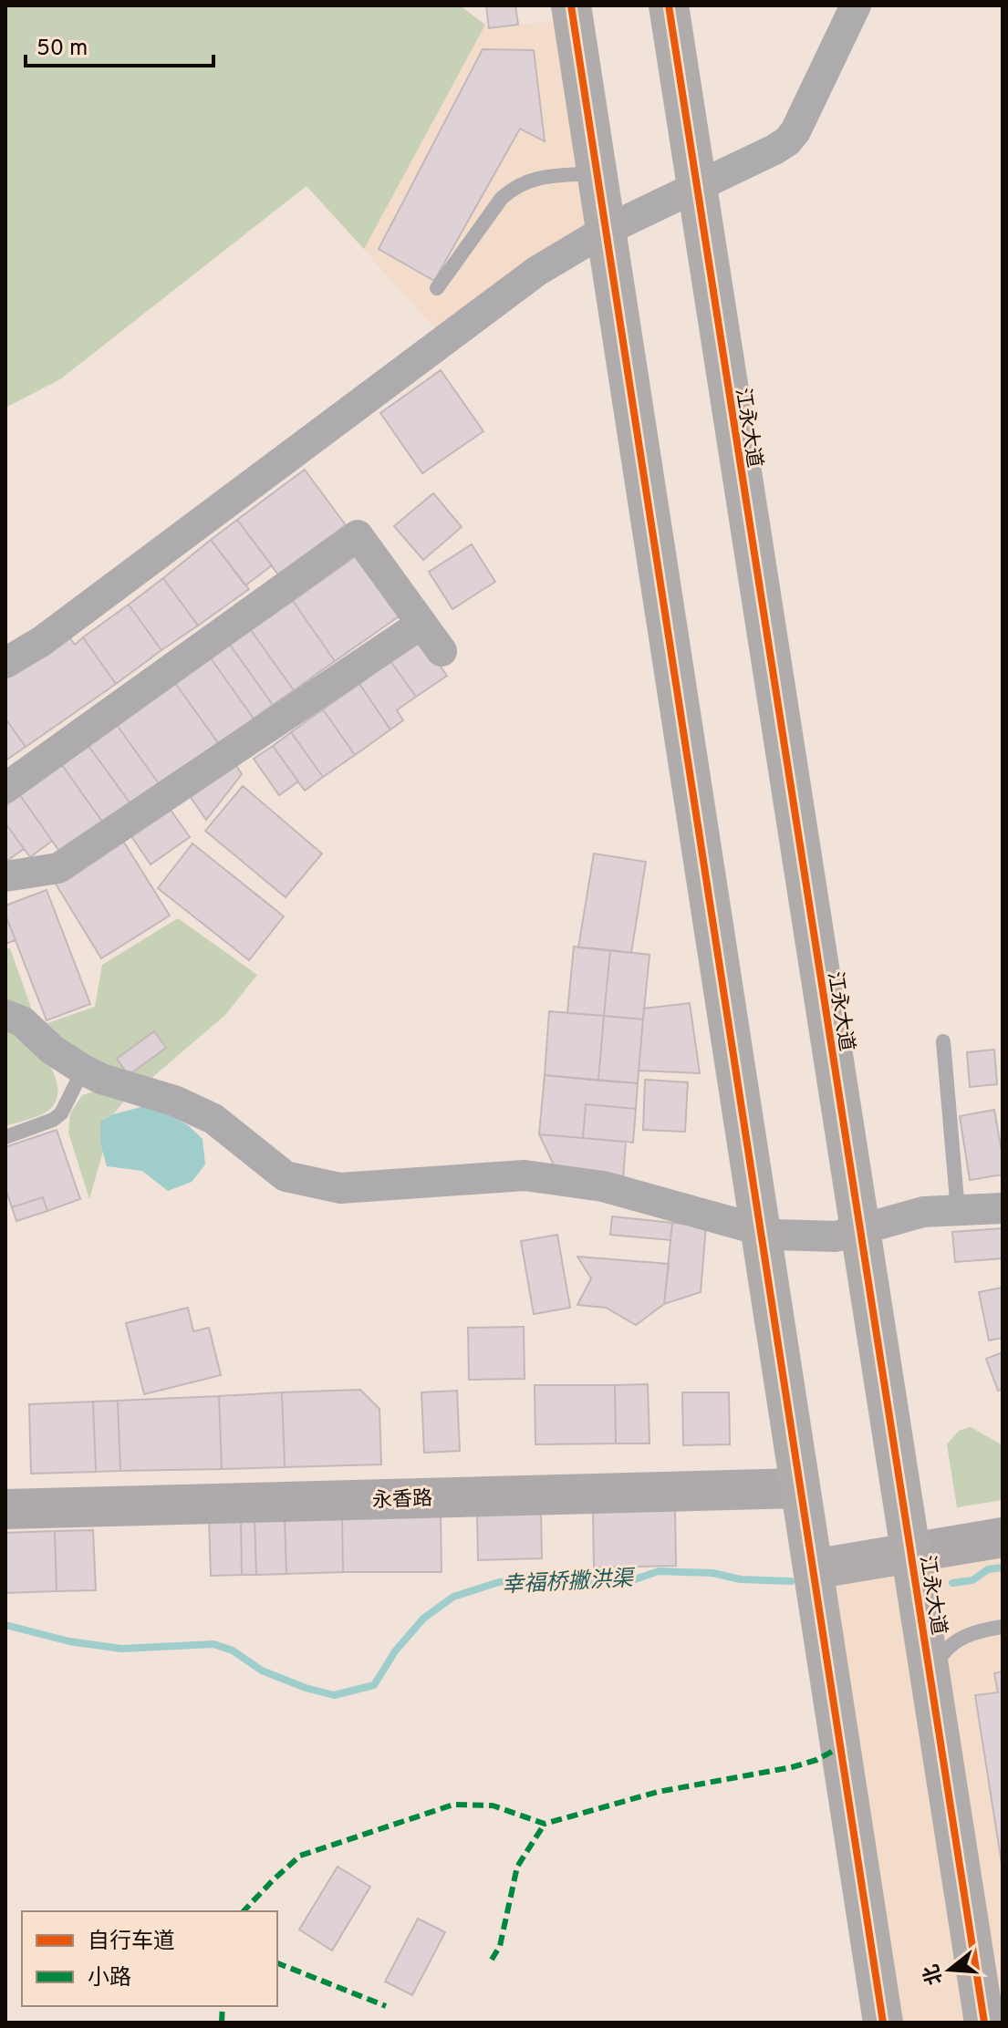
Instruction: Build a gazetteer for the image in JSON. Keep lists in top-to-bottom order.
{
  "streets": {
    "main road": ["江永大道", "永香路"]
  },
  "water": ["幸福桥撇洪渠"],
  "legend": ["自行车道", "小路"],
  "scale_bar": "50 m",
  "north": "left"
}
